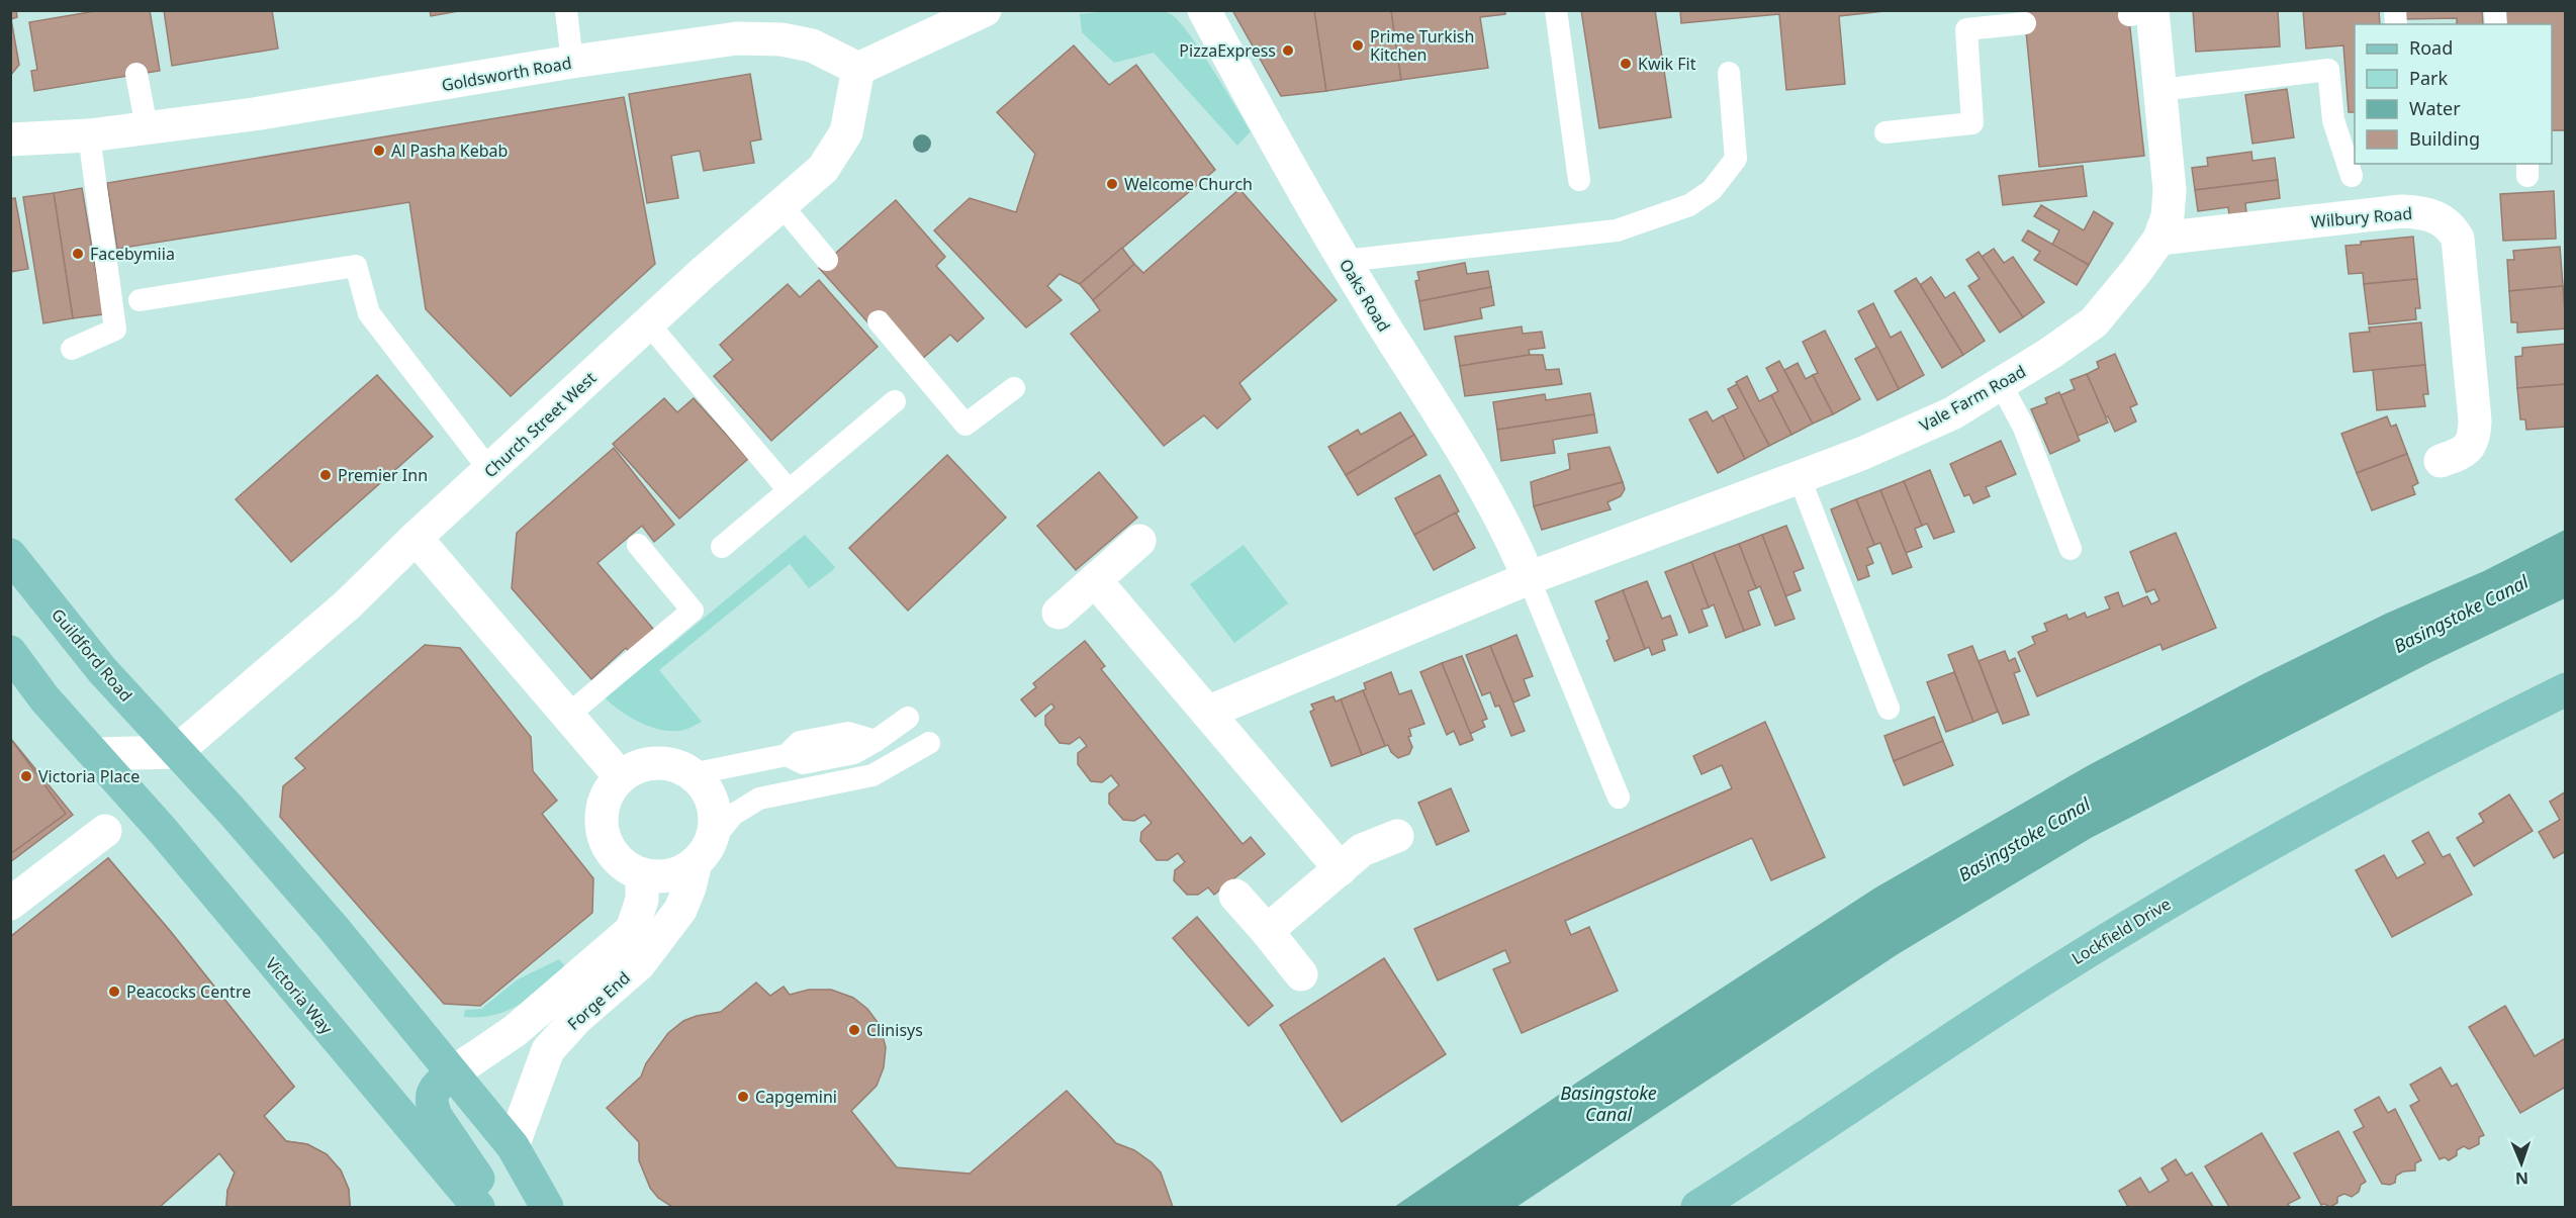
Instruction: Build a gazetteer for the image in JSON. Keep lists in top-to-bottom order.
{
  "streets": {
    "main road": ["Guildford Road", "Lockfield Drive", "Victoria Way"],
    "street": [
      "Goldsworth Road",
      "Wilbury Road",
      "Oaks Road",
      "Vale Farm Road",
      "Church Street West",
      "Forge End"
    ]
  },
  "crossings": [
    ["Goldsworth Road", "Church Street West"],
    ["Wilbury Road", "Vale Farm Road"],
    ["Oaks Road", "Vale Farm Road"],
    ["Church Street West", "Guildford Road"]
  ],
  "water": ["Basingstoke Canal"],
  "places": [
    "Prime Turkish Kitchen",
    "PizzaExpress",
    "Kwik Fit",
    "Al Pasha Kebab",
    "Welcome Church",
    "Facebymiia",
    "Premier Inn",
    "Victoria Place",
    "Peacocks Centre",
    "Clinisys",
    "Capgemini"
  ],
  "legend": [
    "Road",
    "Park",
    "Water",
    "Building"
  ],
  "north": "bottom"
}
